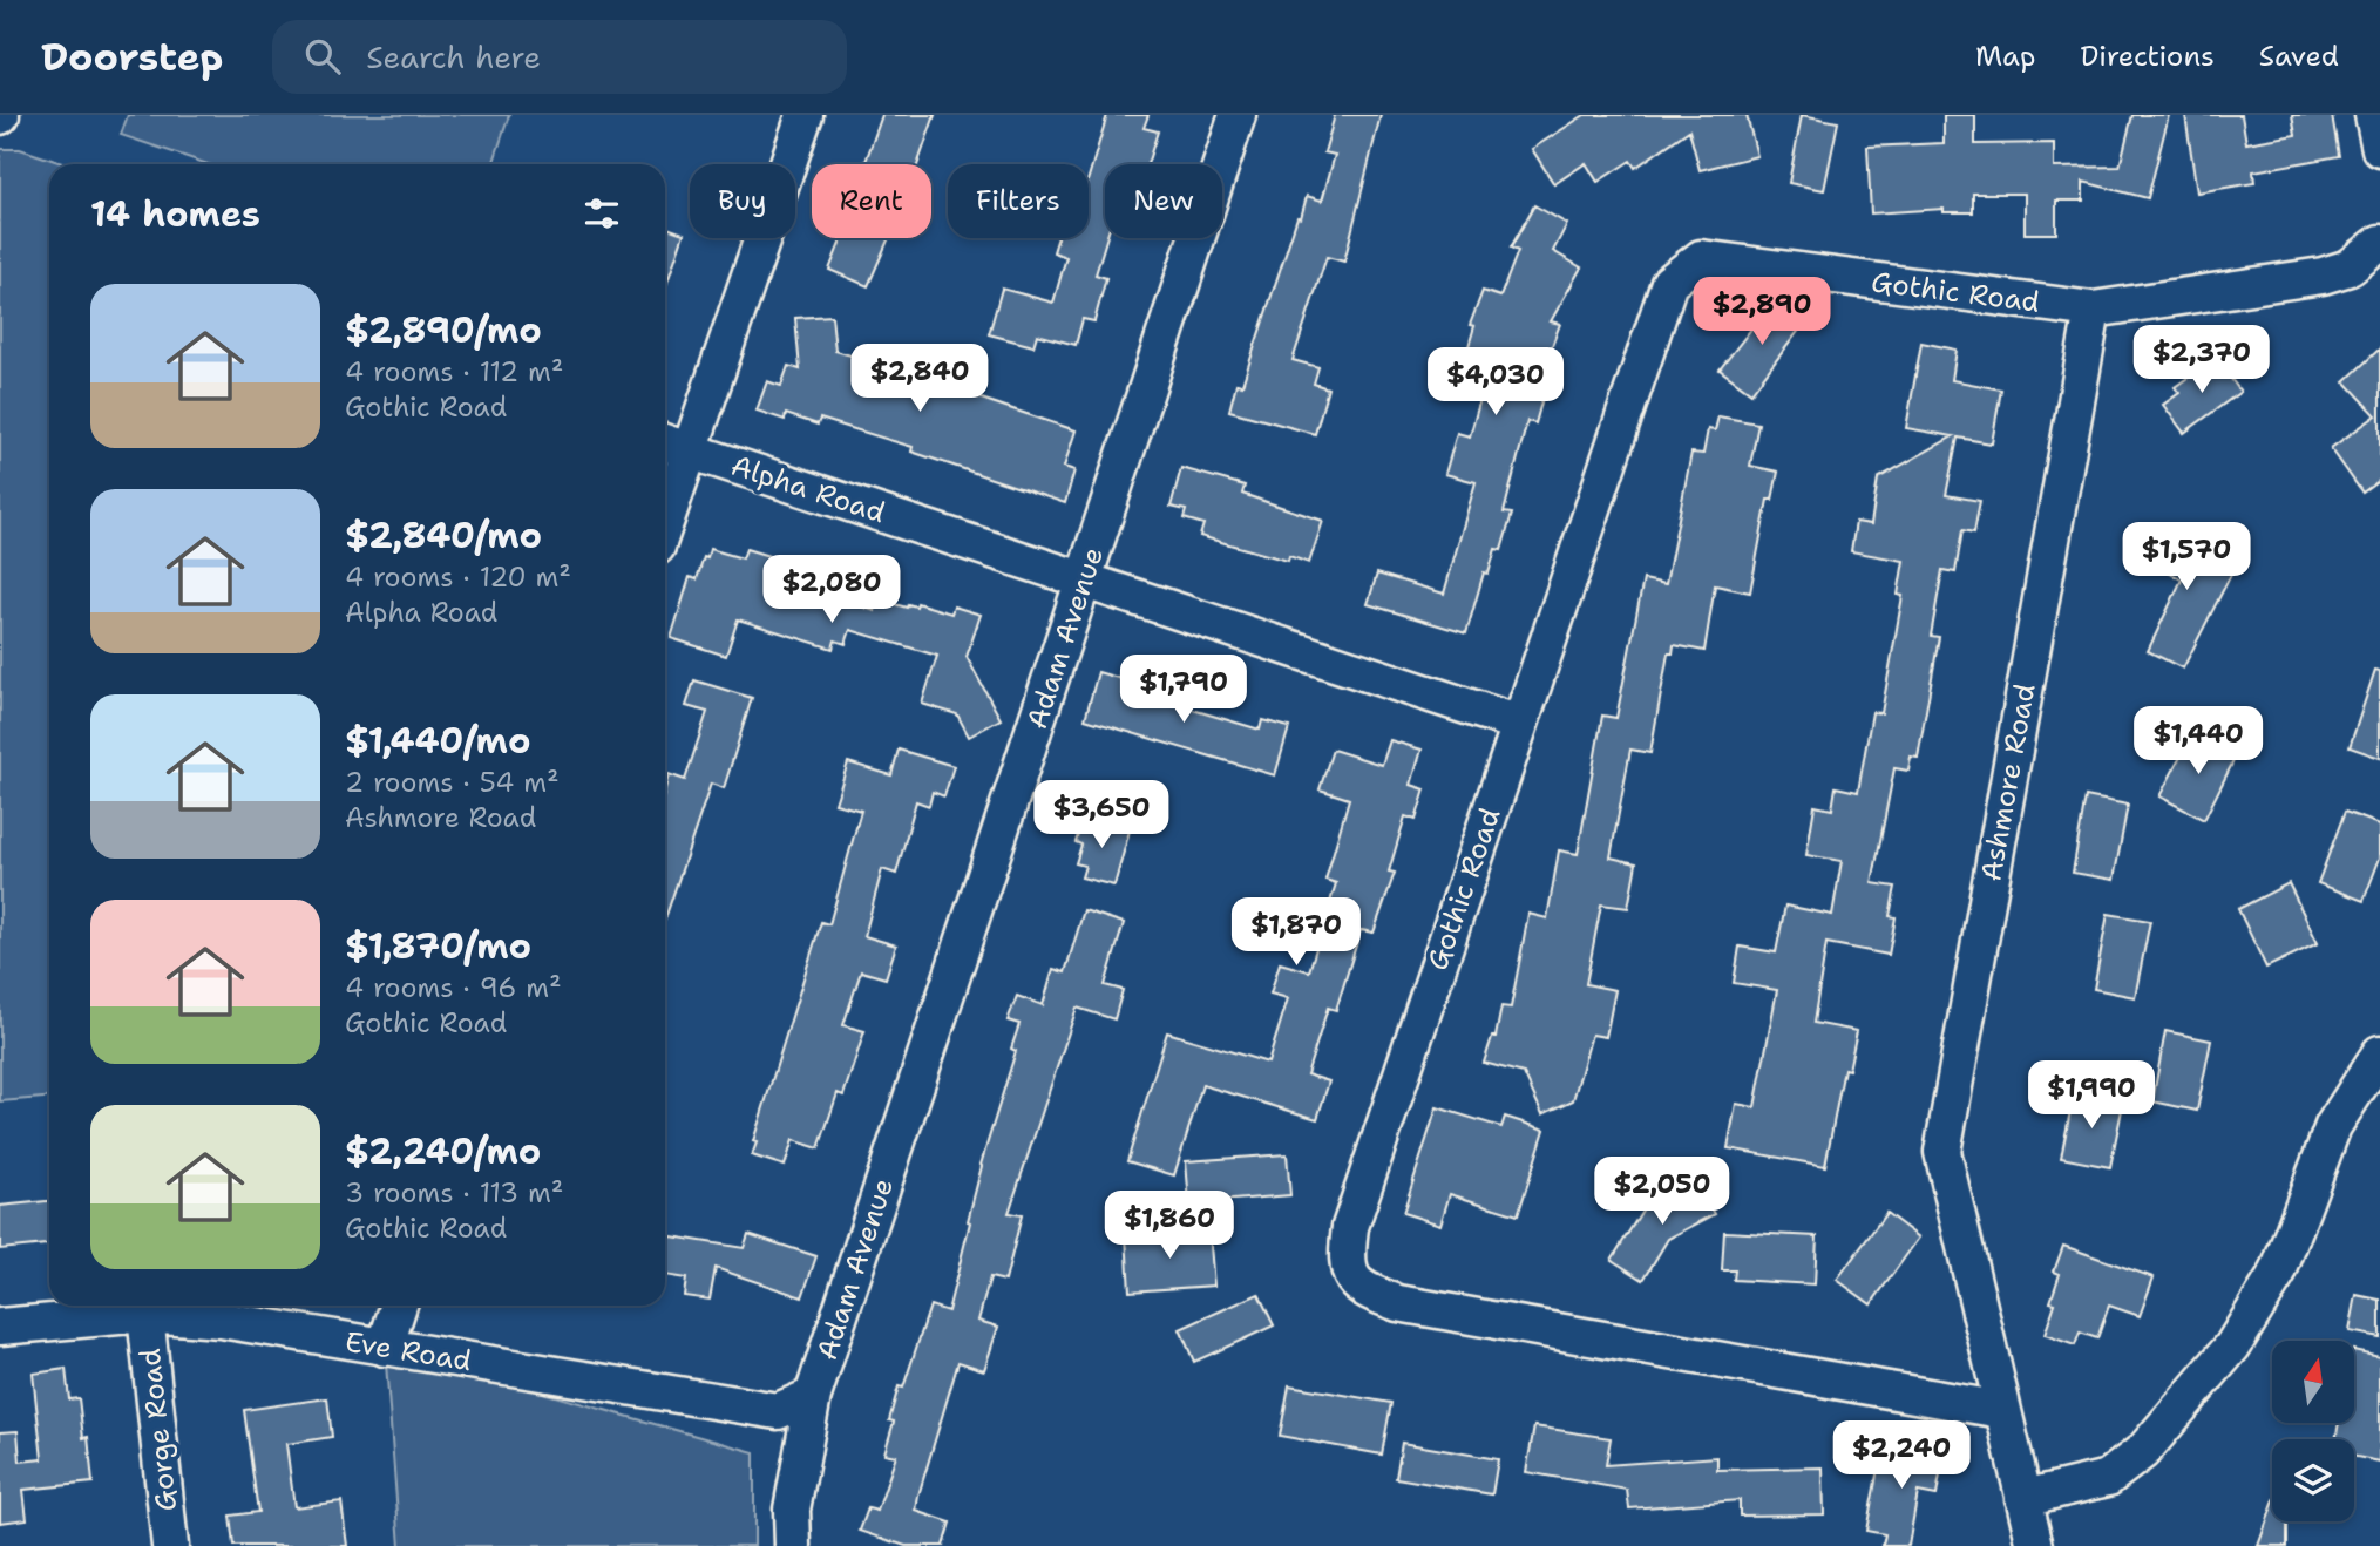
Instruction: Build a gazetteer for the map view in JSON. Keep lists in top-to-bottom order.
{
  "streets": {
    "street": [
      "Gothic Road",
      "Alpha Road",
      "Adam Avenue",
      "Ashmore Road",
      "Eve Road",
      "Gorge Road"
    ]
  },
  "crossings": [
    ["Gothic Road", "Alpha Road"],
    ["Gothic Road", "Ashmore Road"],
    ["Alpha Road", "Adam Avenue"],
    ["Adam Avenue", "Eve Road"],
    ["Eve Road", "Gorge Road"]
  ],
  "north": "top",
  "page": {
    "header": "Doorstep",
    "search": "Search here",
    "nav": ["Map", "Directions", "Saved"],
    "chip": [
      "Buy",
      "Rent",
      "Filters",
      "New"
    ],
    "heading": "14 homes",
    "list": [
      {
        "name": "$2,890/mo",
        "note": "4 rooms · 112 m² · Gothic Road"
      },
      {
        "name": "$2,840/mo",
        "note": "4 rooms · 120 m² · Alpha Road"
      },
      {
        "name": "$1,440/mo",
        "note": "2 rooms · 54 m² · Ashmore Road"
      },
      {
        "name": "$1,870/mo",
        "note": "4 rooms · 96 m² · Gothic Road"
      },
      {
        "name": "$2,240/mo",
        "note": "3 rooms · 113 m² · Gothic Road"
      }
    ],
    "price": [
      "$2,890",
      "$2,370",
      "$2,840",
      "$4,030",
      "$1,570",
      "$2,080",
      "$1,790",
      "$1,440",
      "$3,650",
      "$1,870",
      "$1,990",
      "$2,050",
      "$1,860",
      "$2,240"
    ]
  }
}
